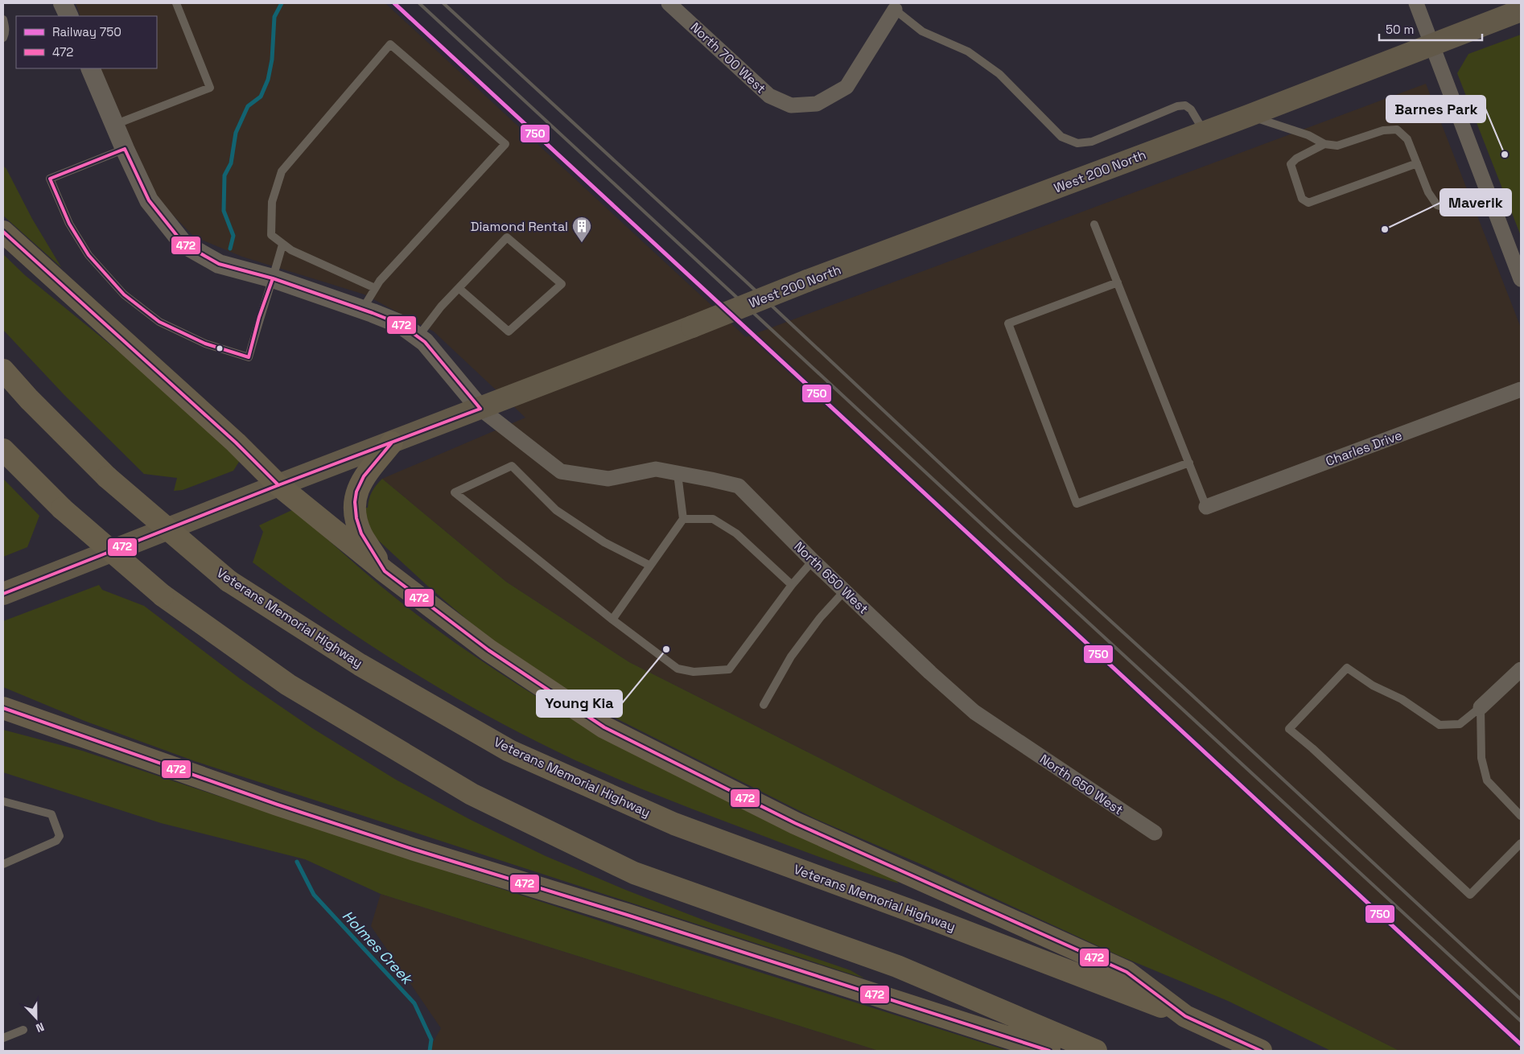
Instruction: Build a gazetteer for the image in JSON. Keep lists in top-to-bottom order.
{
  "streets": {
    "highway": ["Veterans Memorial Highway"],
    "main road": ["West 200 North"],
    "street": ["North 700 West", "Charles Drive", "North 650 West"]
  },
  "crossings": [
    ["West 200 North", "North 650 West"]
  ],
  "water": ["Holmes Creek"],
  "places": {
    "other": ["Barnes Park", "Maverik", "Young Kia"],
    "building": ["Diamond Rental"]
  },
  "lines": ["rail line 750", "transit line 472"],
  "legend": ["Railway 750", "472"],
  "scale_bar": "50 m",
  "north": "bottom"
}
